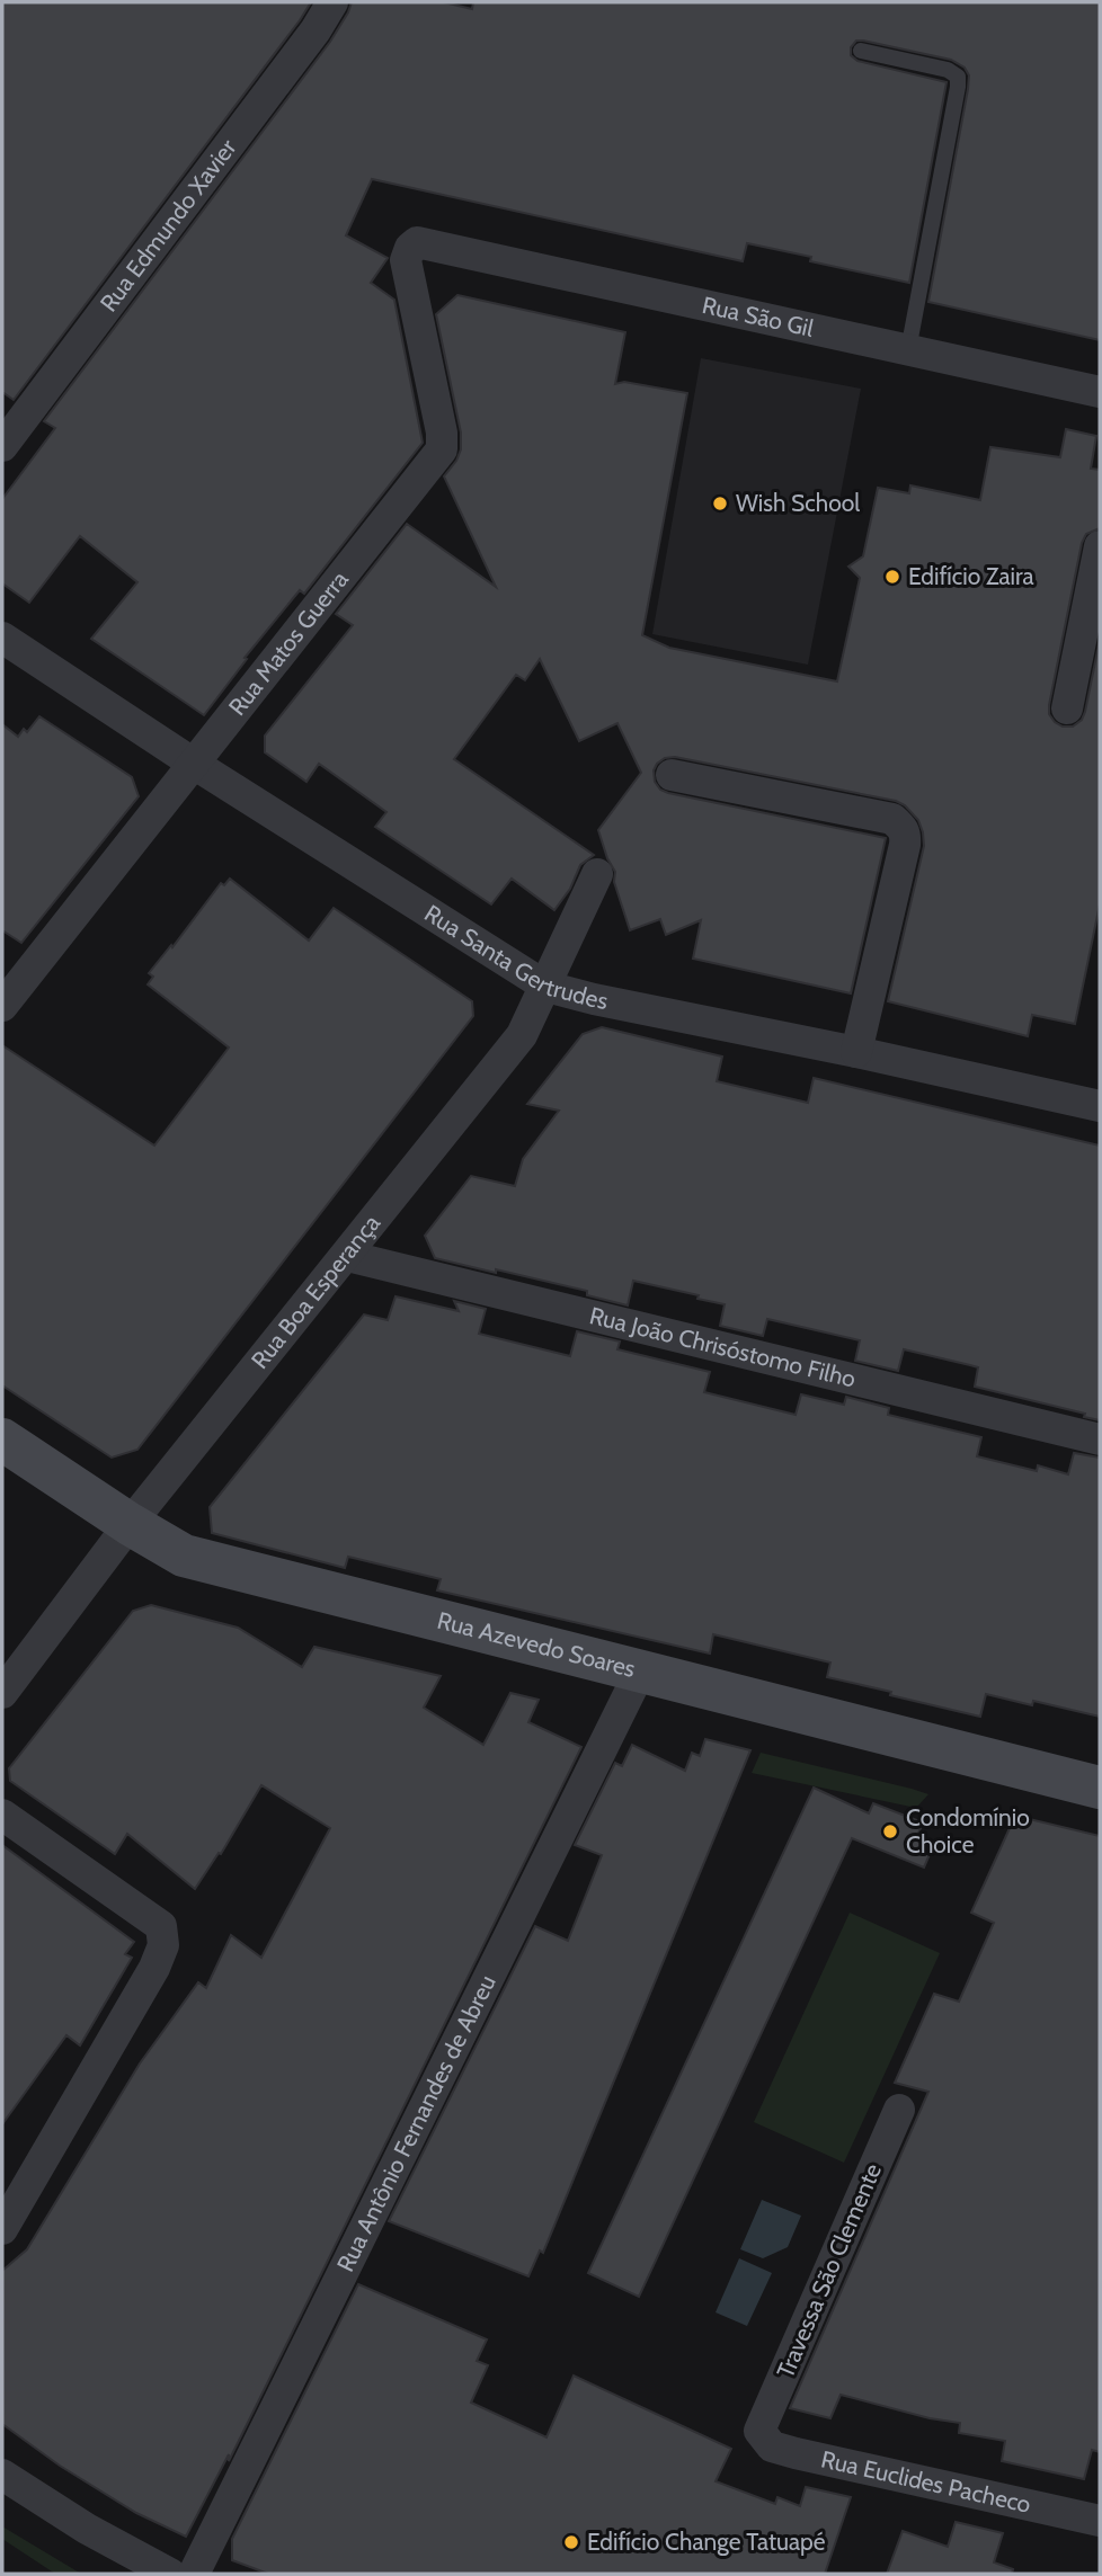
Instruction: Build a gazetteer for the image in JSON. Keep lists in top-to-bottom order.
{
  "streets": {
    "street": [
      "Rua Edmundo Xavier",
      "Rua São Gil",
      "Rua Matos Guerra",
      "Rua Santa Gertrudes",
      "Rua Boa Esperança",
      "Rua João Chrisóstomo Filho",
      "Rua Azevedo Soares",
      "Rua Antônio Fernandes de Abreu",
      "Travessa São Clemente",
      "Rua Euclides Pacheco"
    ]
  },
  "crossings": [
    ["Rua São Gil", "Rua Matos Guerra"],
    ["Rua Matos Guerra", "Rua Santa Gertrudes"],
    ["Rua Santa Gertrudes", "Rua Boa Esperança"],
    ["Rua Boa Esperança", "Rua João Chrisóstomo Filho"],
    ["Rua Boa Esperança", "Rua Azevedo Soares"],
    ["Rua Azevedo Soares", "Rua Antônio Fernandes de Abreu"],
    ["Travessa São Clemente", "Rua Euclides Pacheco"]
  ],
  "places": [
    "Wish School",
    "Edifício Zaira",
    "Condomínio Choice",
    "Edifício Change Tatuapé"
  ]
}
